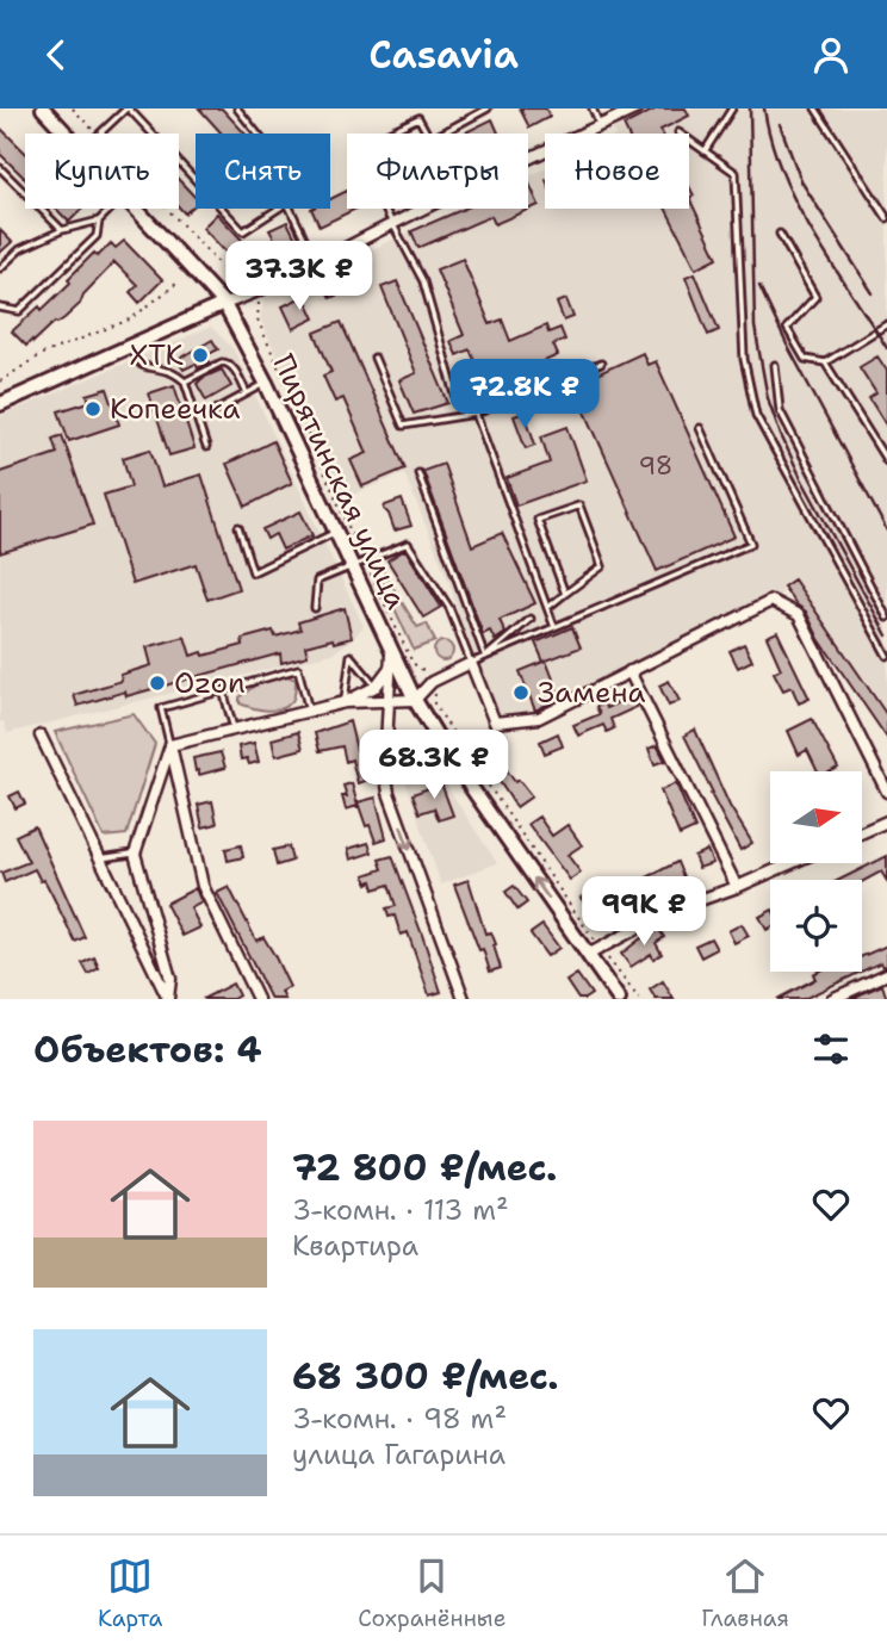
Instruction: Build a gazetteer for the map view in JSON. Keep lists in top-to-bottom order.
{
  "streets": {
    "street": ["Пирятинская улица"]
  },
  "places": [
    "ХТК",
    "Копеечка",
    "Ozon",
    "Замена"
  ],
  "house_numbers": ["98"],
  "north": "right",
  "page": {
    "header": "Casavia",
    "chip": [
      "Купить",
      "Снять",
      "Фильтры",
      "Новое"
    ],
    "price": [
      "37.3K ₽",
      "72.8K ₽",
      "68.3K ₽",
      "99K ₽"
    ],
    "heading": "Объектов: 4",
    "list": [
      {
        "name": "72 800 ₽/мес.",
        "note": "3-комн. · 113 m² · Квартира"
      },
      {
        "name": "68 300 ₽/мес.",
        "note": "3-комн. · 98 m² · улица Гагарина"
      }
    ],
    "tabs": ["Карта", "Сохранённые", "Главная"]
  }
}
